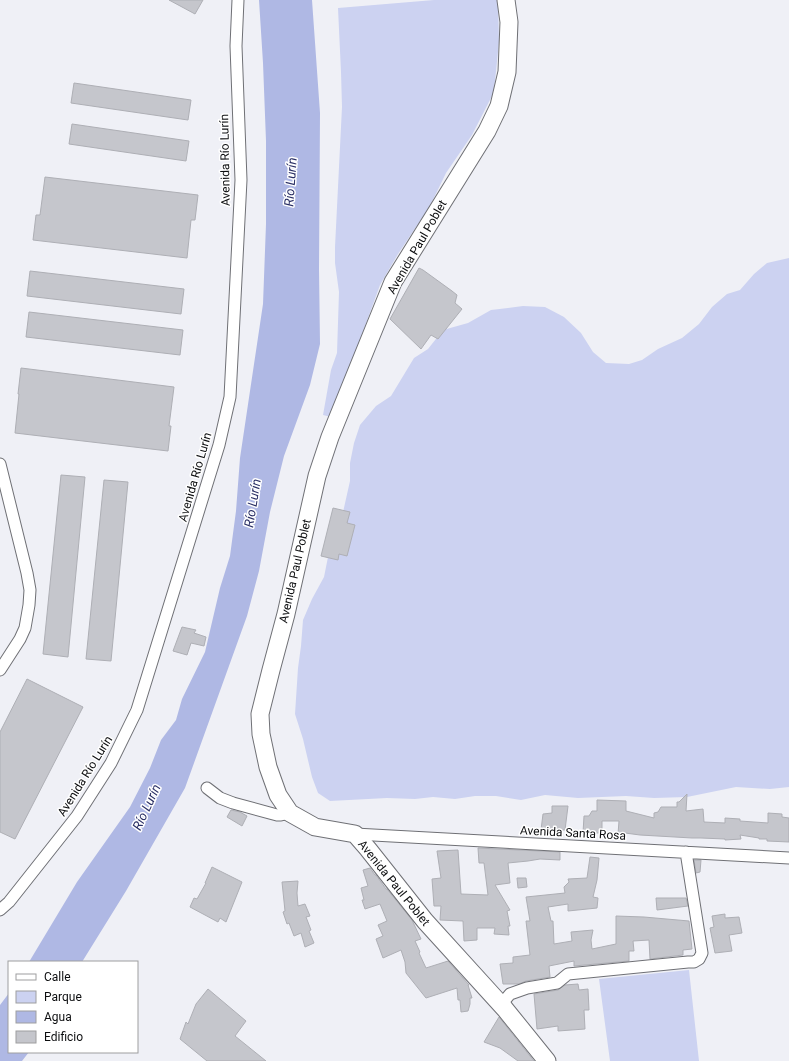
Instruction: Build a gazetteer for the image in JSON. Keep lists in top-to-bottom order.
{
  "streets": {
    "main road": ["Avenida Paul Poblet"],
    "street": ["Avenida Río Lurín", "Avenida Santa Rosa"]
  },
  "crossings": [
    ["Avenida Paul Poblet", "Avenida Santa Rosa"]
  ],
  "water": ["Río Lurín"],
  "legend": [
    "Calle",
    "Parque",
    "Agua",
    "Edificio"
  ]
}
